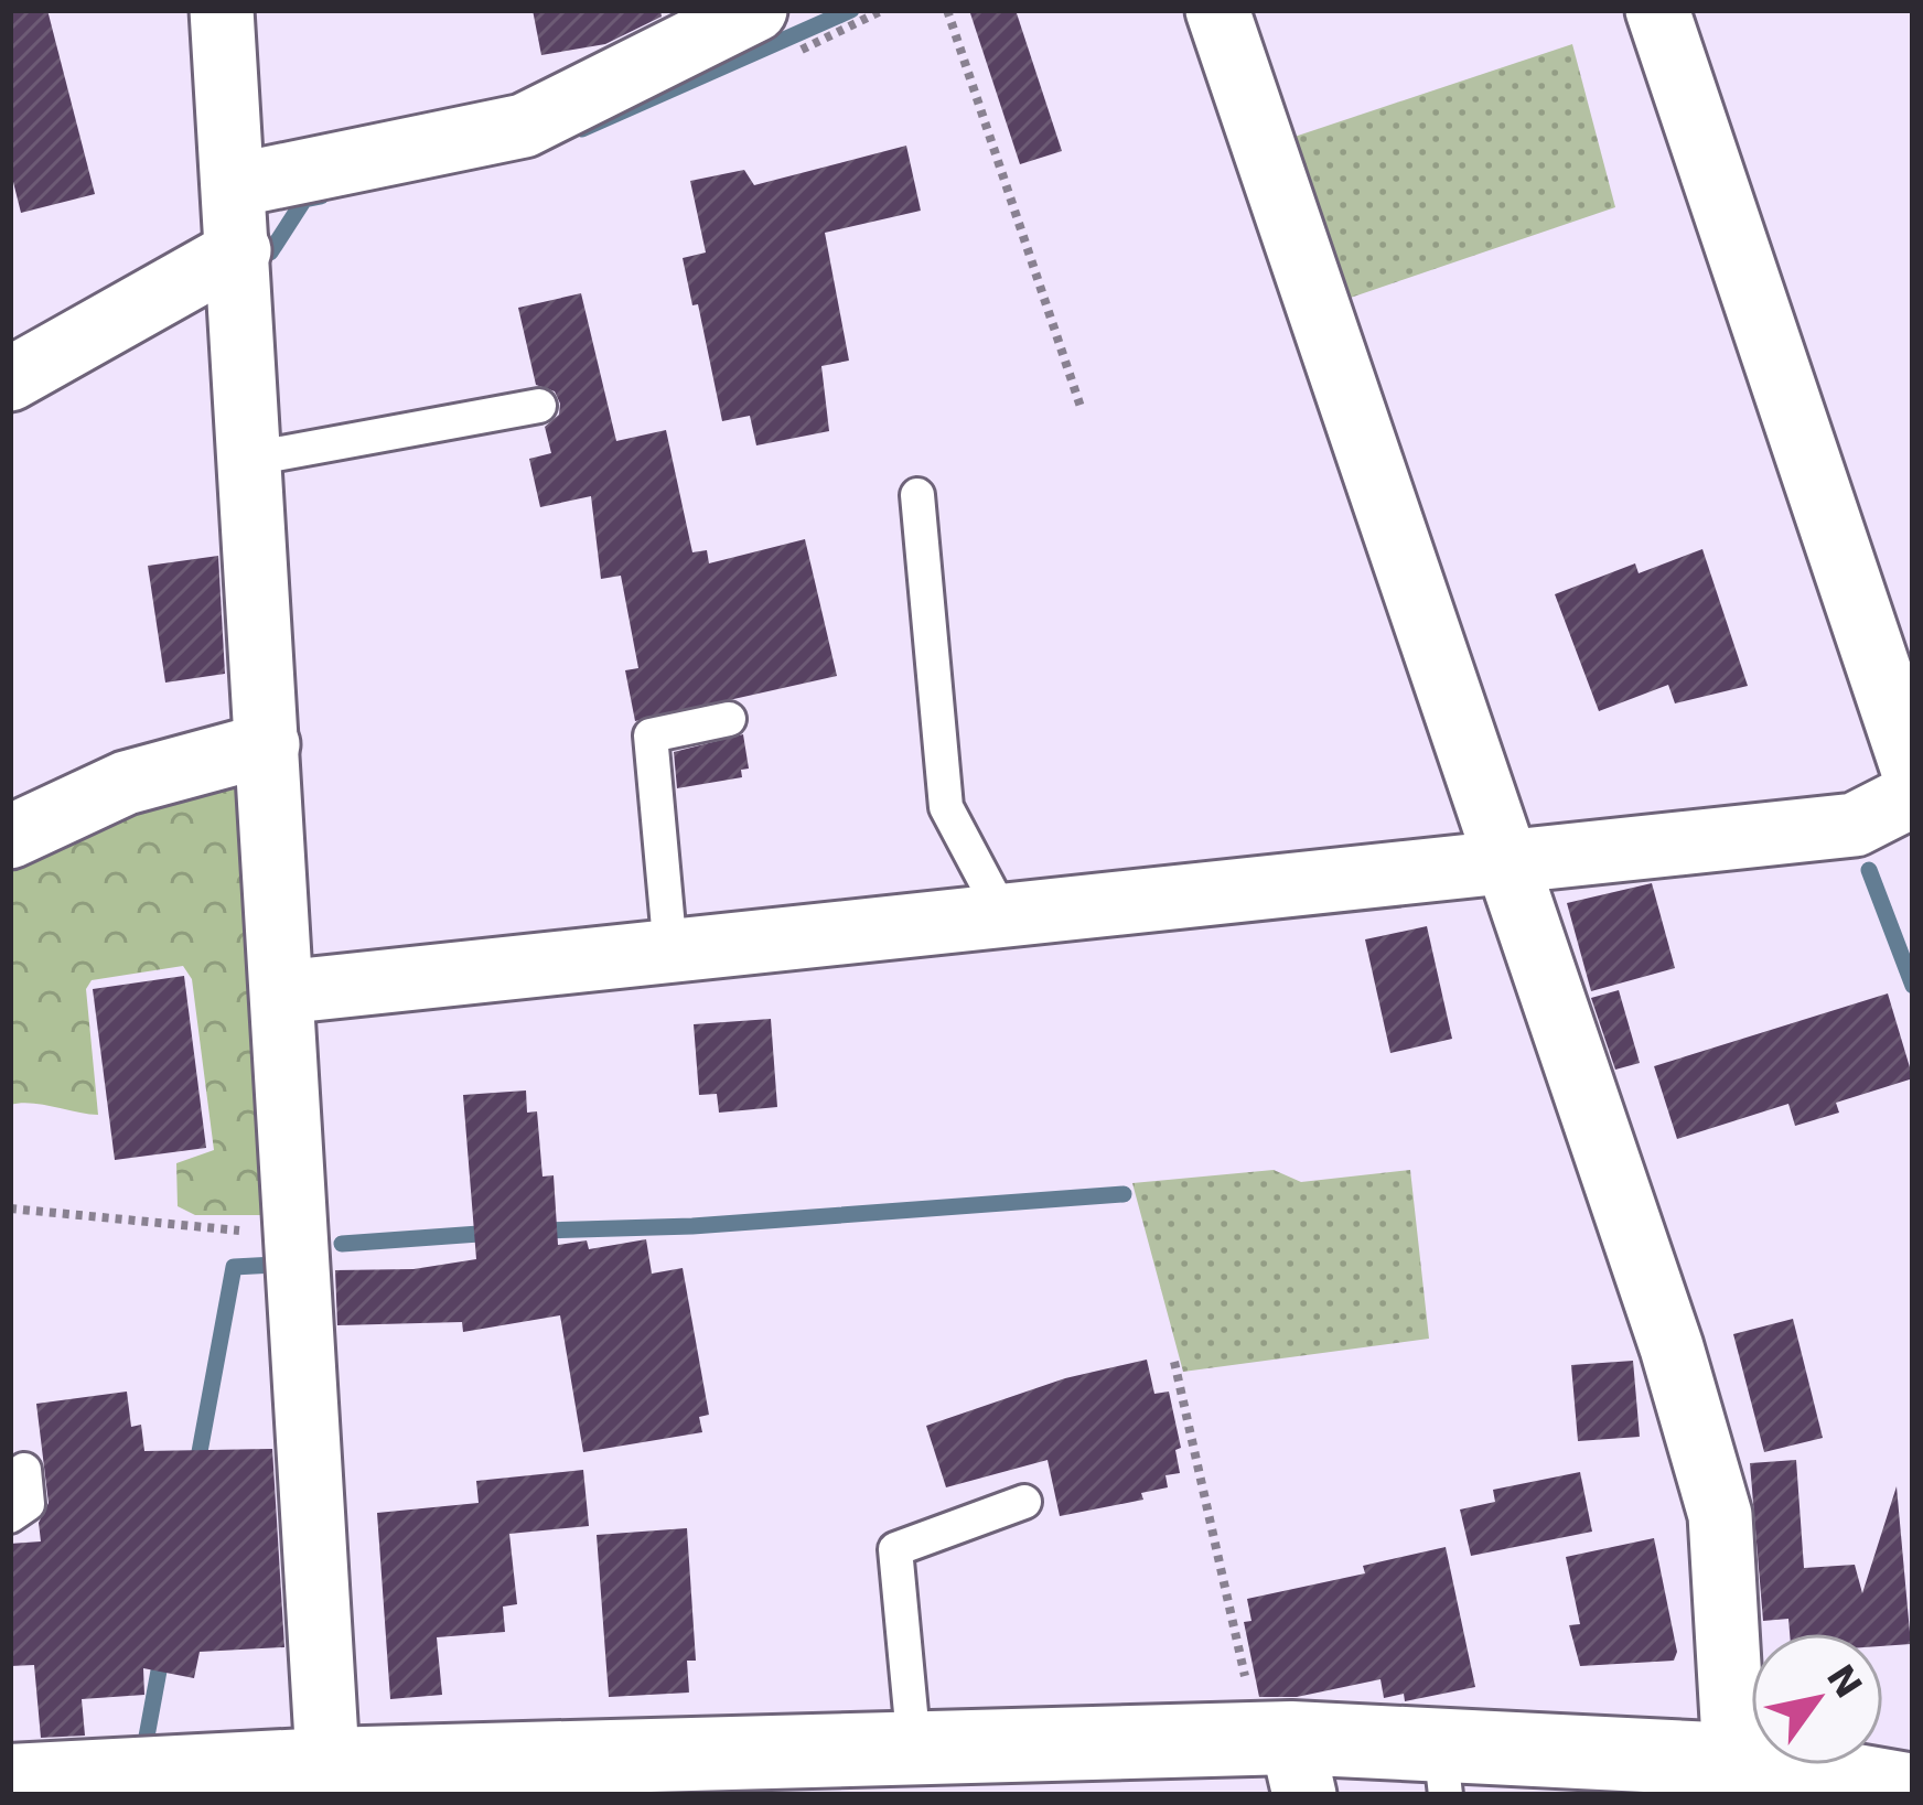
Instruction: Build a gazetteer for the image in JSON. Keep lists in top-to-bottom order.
{
  "north": "top right"
}
